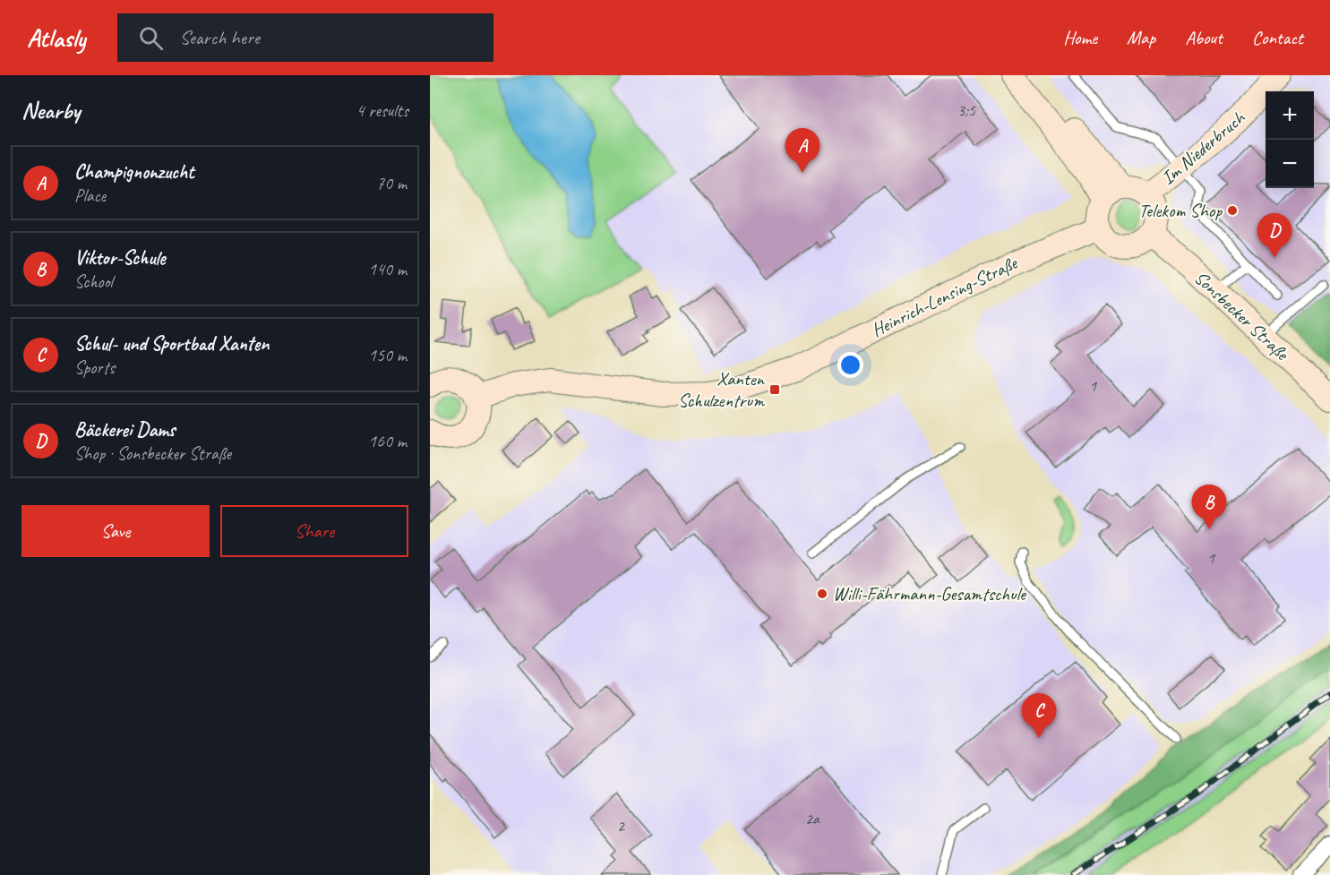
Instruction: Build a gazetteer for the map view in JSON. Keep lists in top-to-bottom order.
{
  "streets": {
    "street": ["Im Niederbruch", "Heinrich-Lensing-Straße", "Sonsbecker Straße"]
  },
  "crossings": [
    ["Im Niederbruch", "Heinrich-Lensing-Straße"],
    ["Im Niederbruch", "Sonsbecker Straße"],
    ["Heinrich-Lensing-Straße", "Sonsbecker Straße"]
  ],
  "places": {
    "other": ["Telekom Shop", "Willi-Fährmann-Gesamtschule"],
    "transit": ["Xanten Schulzentrum"]
  },
  "house_numbers": [
    "3;5",
    "1",
    "1",
    "2a",
    "2"
  ],
  "page": {
    "header": "Atlasly",
    "search": "Search here",
    "nav": [
      "Home",
      "Map",
      "About",
      "Contact"
    ],
    "heading": ["Nearby", "4 results"],
    "map_buttons": ["+", "−"],
    "pins": [
      "A",
      "D",
      "B",
      "C"
    ],
    "list": [
      {
        "mark": "A",
        "name": "Champignonzucht",
        "note": "Place",
        "value": "70 m"
      },
      {
        "mark": "B",
        "name": "Viktor-Schule",
        "note": "School",
        "value": "140 m"
      },
      {
        "mark": "C",
        "name": "Schul- und Sportbad Xanten",
        "note": "Sports",
        "value": "150 m"
      },
      {
        "mark": "D",
        "name": "Bäckerei Dams",
        "note": "Shop · Sonsbecker Straße",
        "value": "160 m"
      }
    ],
    "buttons": ["Save", "Share"]
  }
}
